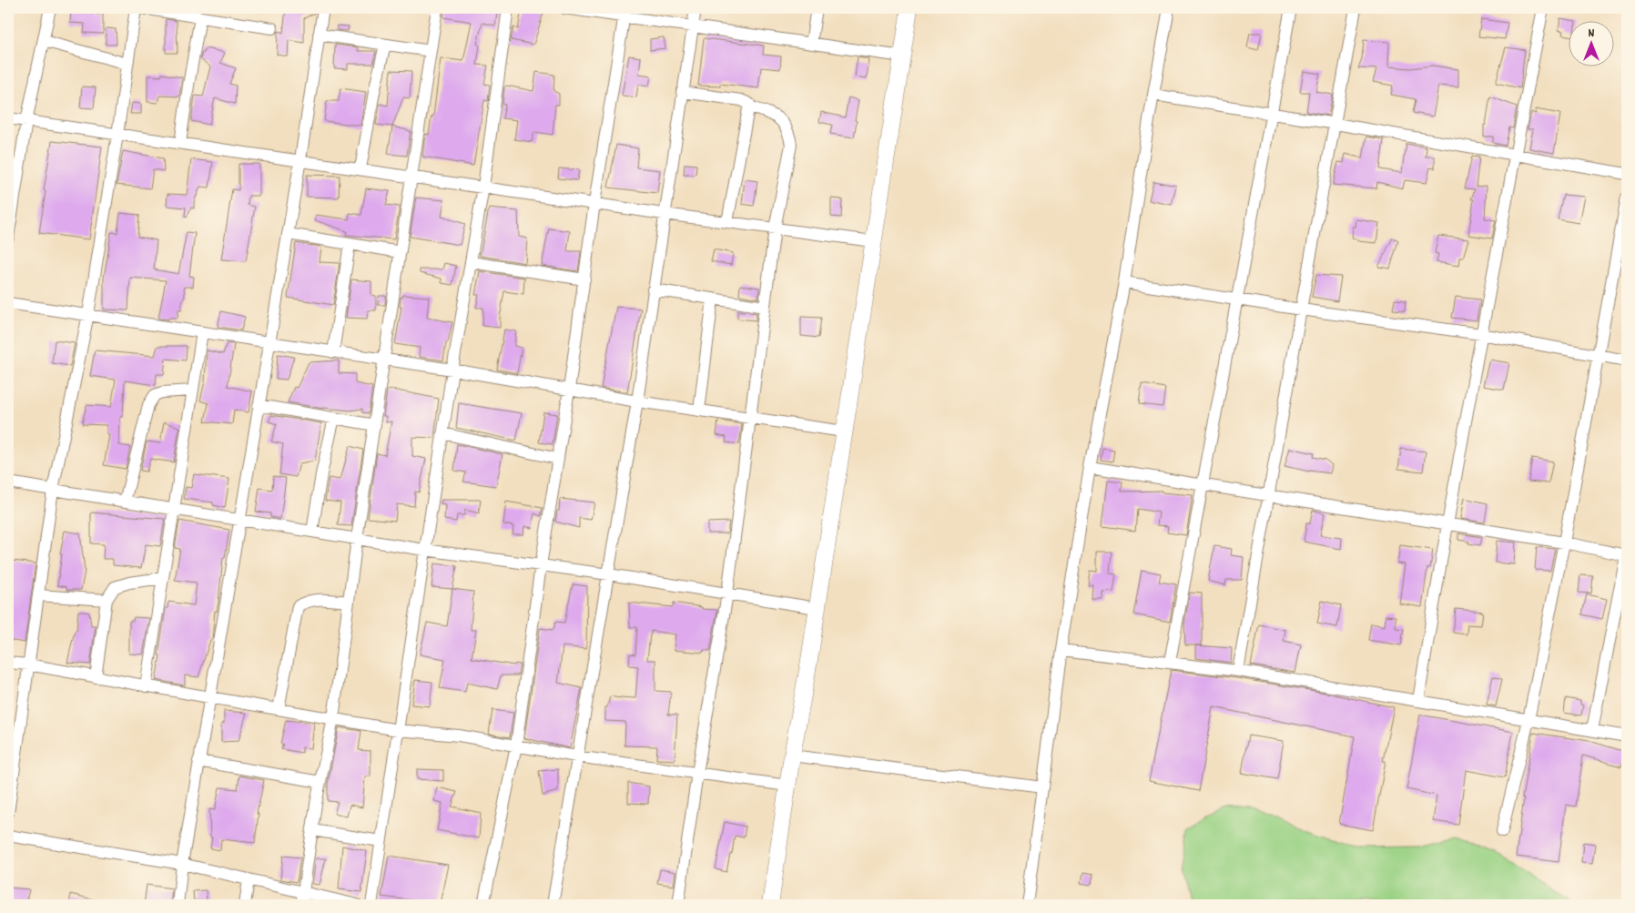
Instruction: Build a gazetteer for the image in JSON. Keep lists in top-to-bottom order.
{
  "north": "top"
}
